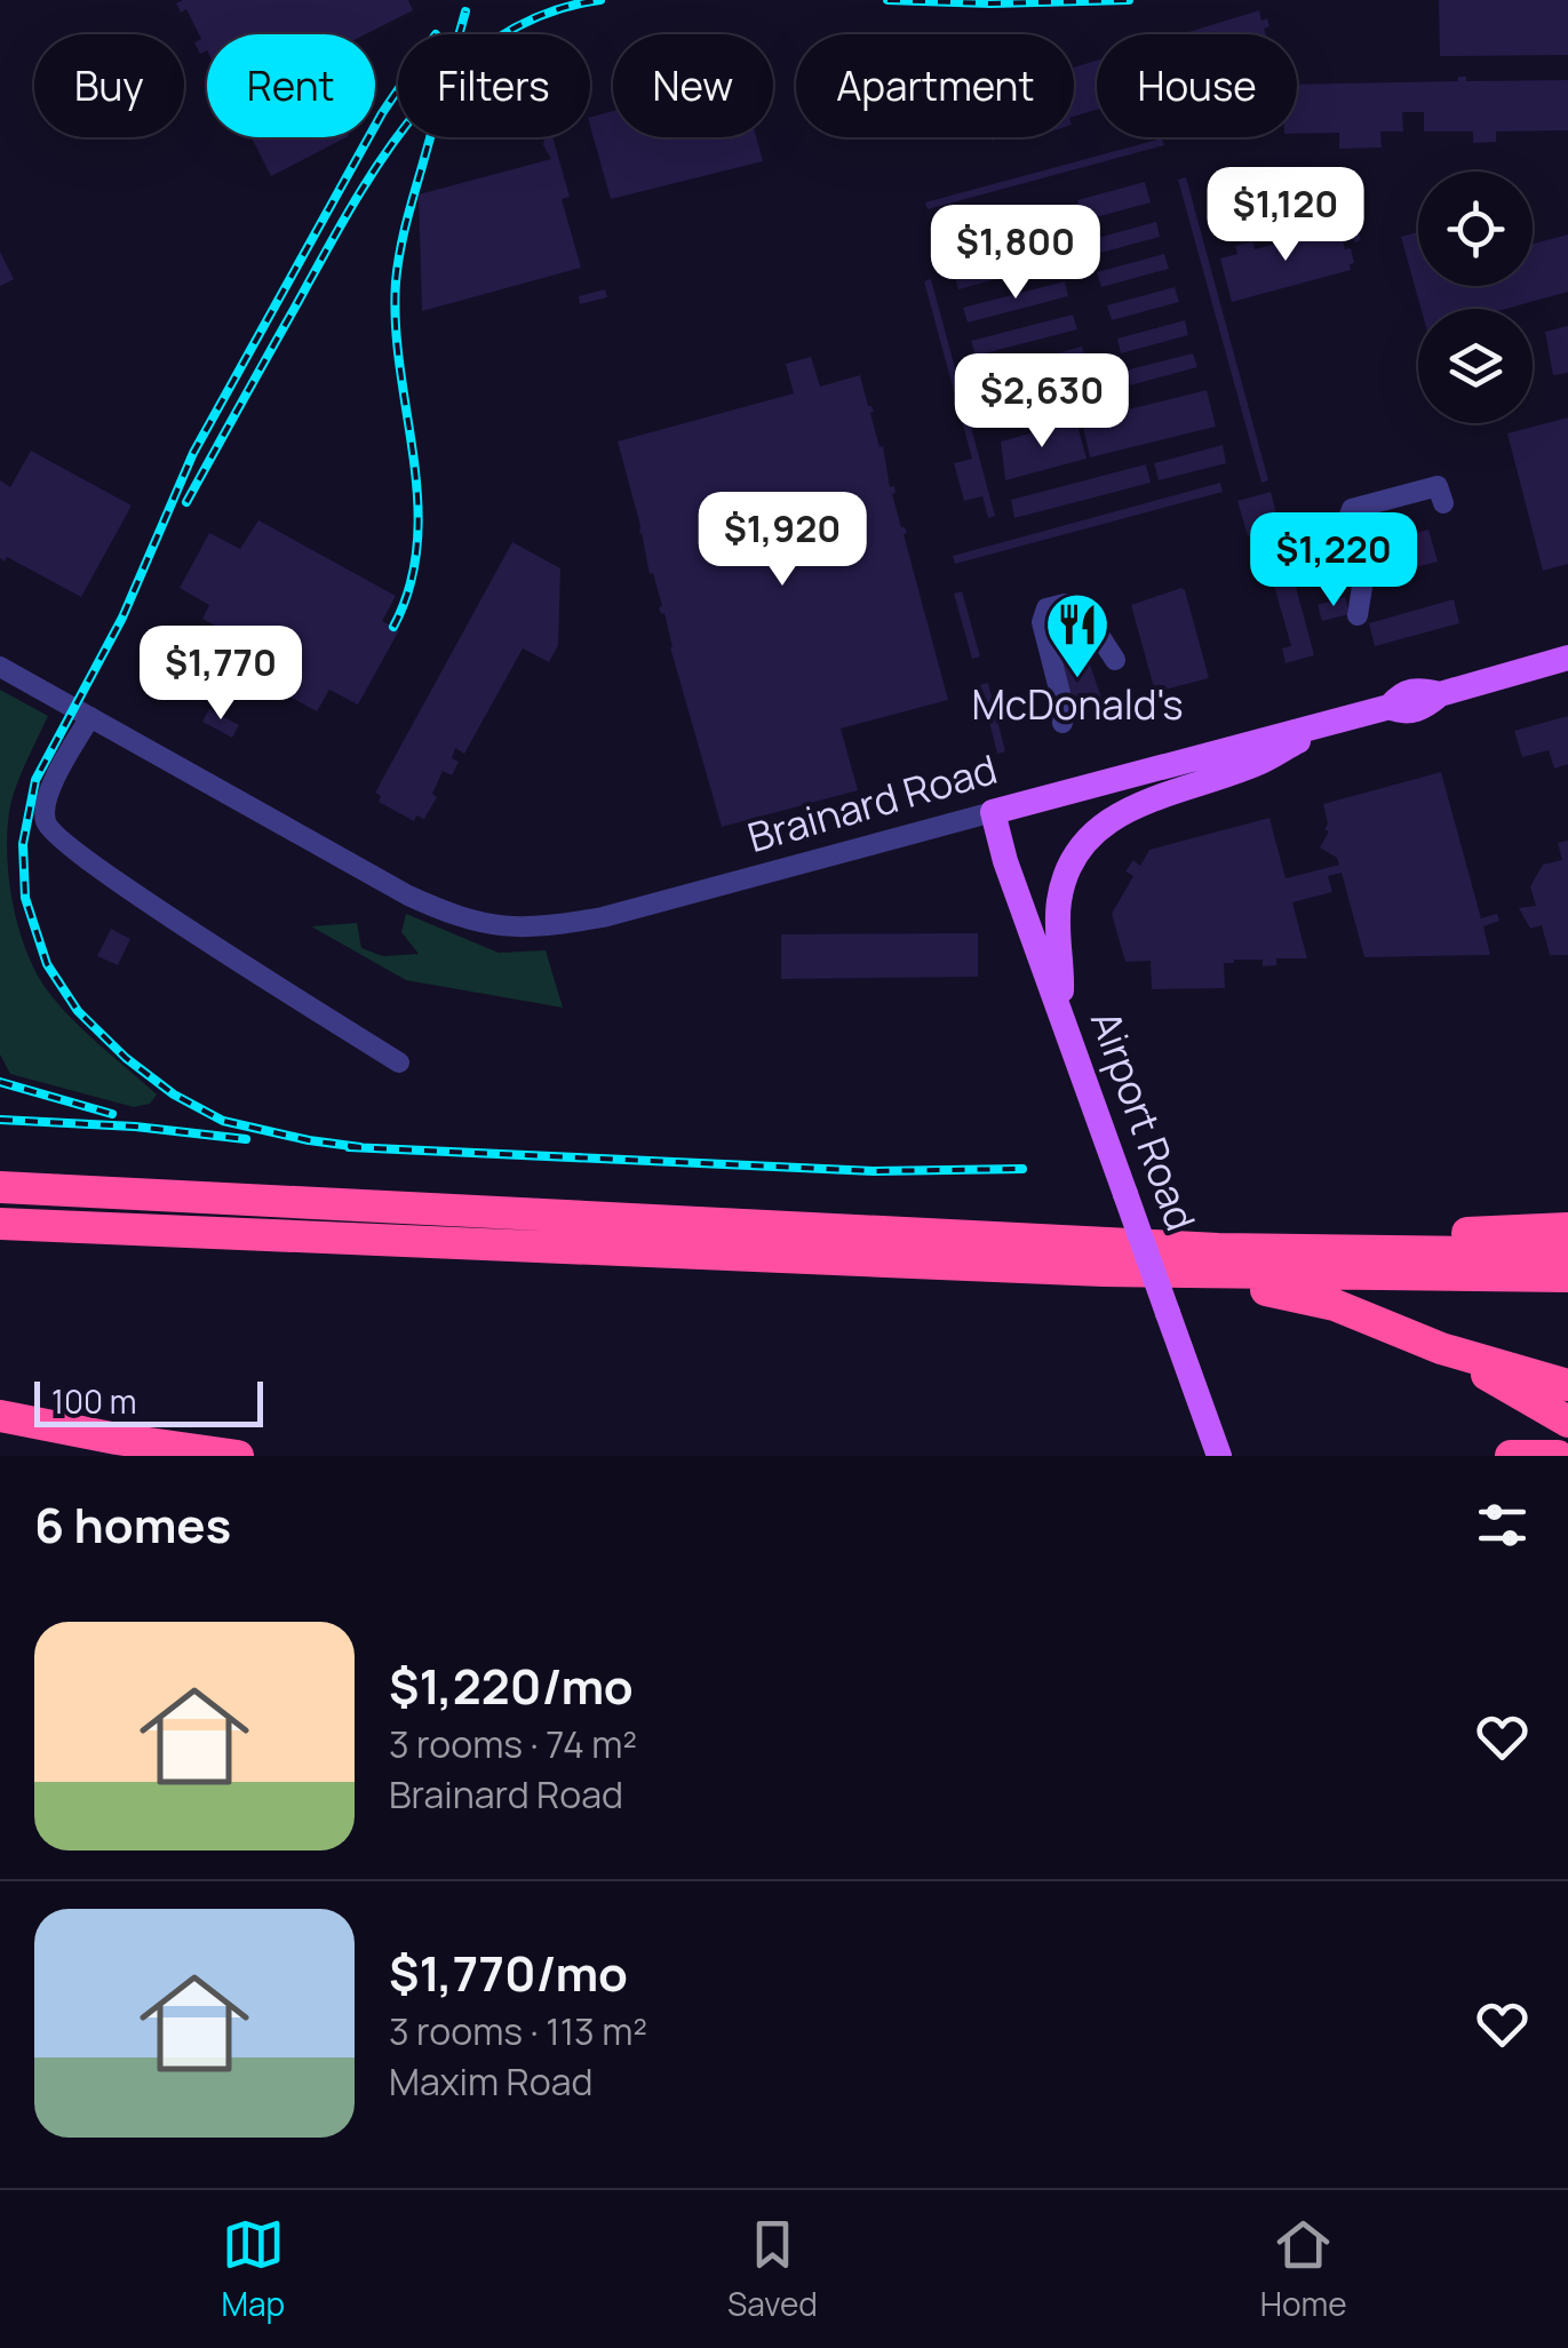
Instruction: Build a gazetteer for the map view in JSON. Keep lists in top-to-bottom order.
{
  "streets": {
    "main road": ["Brainard Road", "Airport Road"]
  },
  "crossings": [
    ["Brainard Road", "Airport Road"]
  ],
  "places": {
    "restaurant": ["McDonald's"]
  },
  "scale_bar": "100 m",
  "page": {
    "chip": [
      "Buy",
      "Rent",
      "Filters",
      "New",
      "Apartment",
      "House"
    ],
    "price": [
      "$1,120",
      "$1,800",
      "$2,630",
      "$1,920",
      "$1,220",
      "$1,770"
    ],
    "scale": "100 m",
    "heading": "6 homes",
    "list": [
      {
        "name": "$1,220/mo",
        "note": "3 rooms · 74 m² · Brainard Road"
      },
      {
        "name": "$1,770/mo",
        "note": "3 rooms · 113 m² · Maxim Road"
      }
    ],
    "tabs": ["Map", "Saved", "Home"]
  }
}
